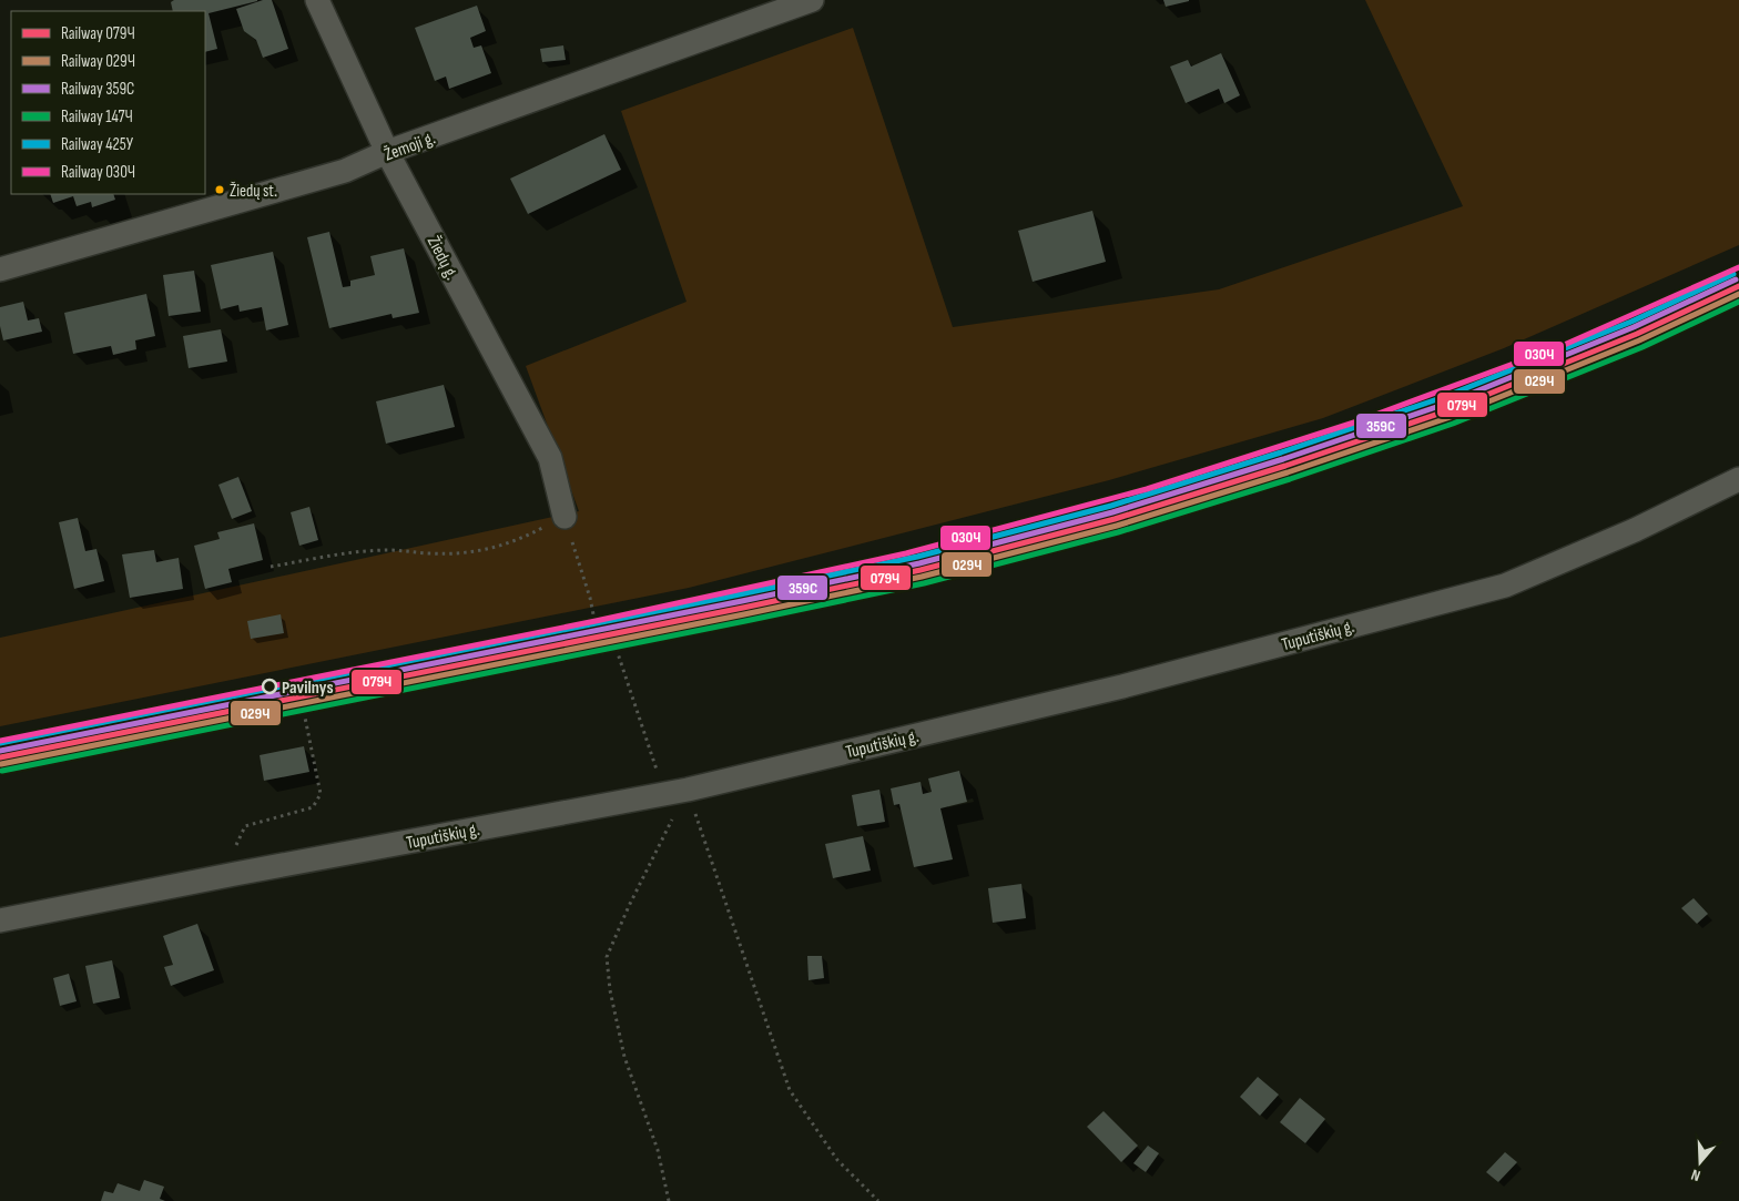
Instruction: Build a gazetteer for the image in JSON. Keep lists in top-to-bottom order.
{
  "streets": {
    "street": ["Žemoji g.", "Žiedų g.", "Tuputiškių g."]
  },
  "crossings": [
    ["Žemoji g.", "Žiedų g."]
  ],
  "places": ["Žiedų st.", "Pavilnys"],
  "lines": [
    "rail line 030Ч",
    "rail line 425У",
    "rail line 359С",
    "rail line 079Ч",
    "rail line 029Ч",
    "rail line 147Ч"
  ],
  "legend": [
    "Railway 079Ч",
    "Railway 029Ч",
    "Railway 359С",
    "Railway 147Ч",
    "Railway 425У",
    "Railway 030Ч"
  ],
  "north": "bottom"
}
